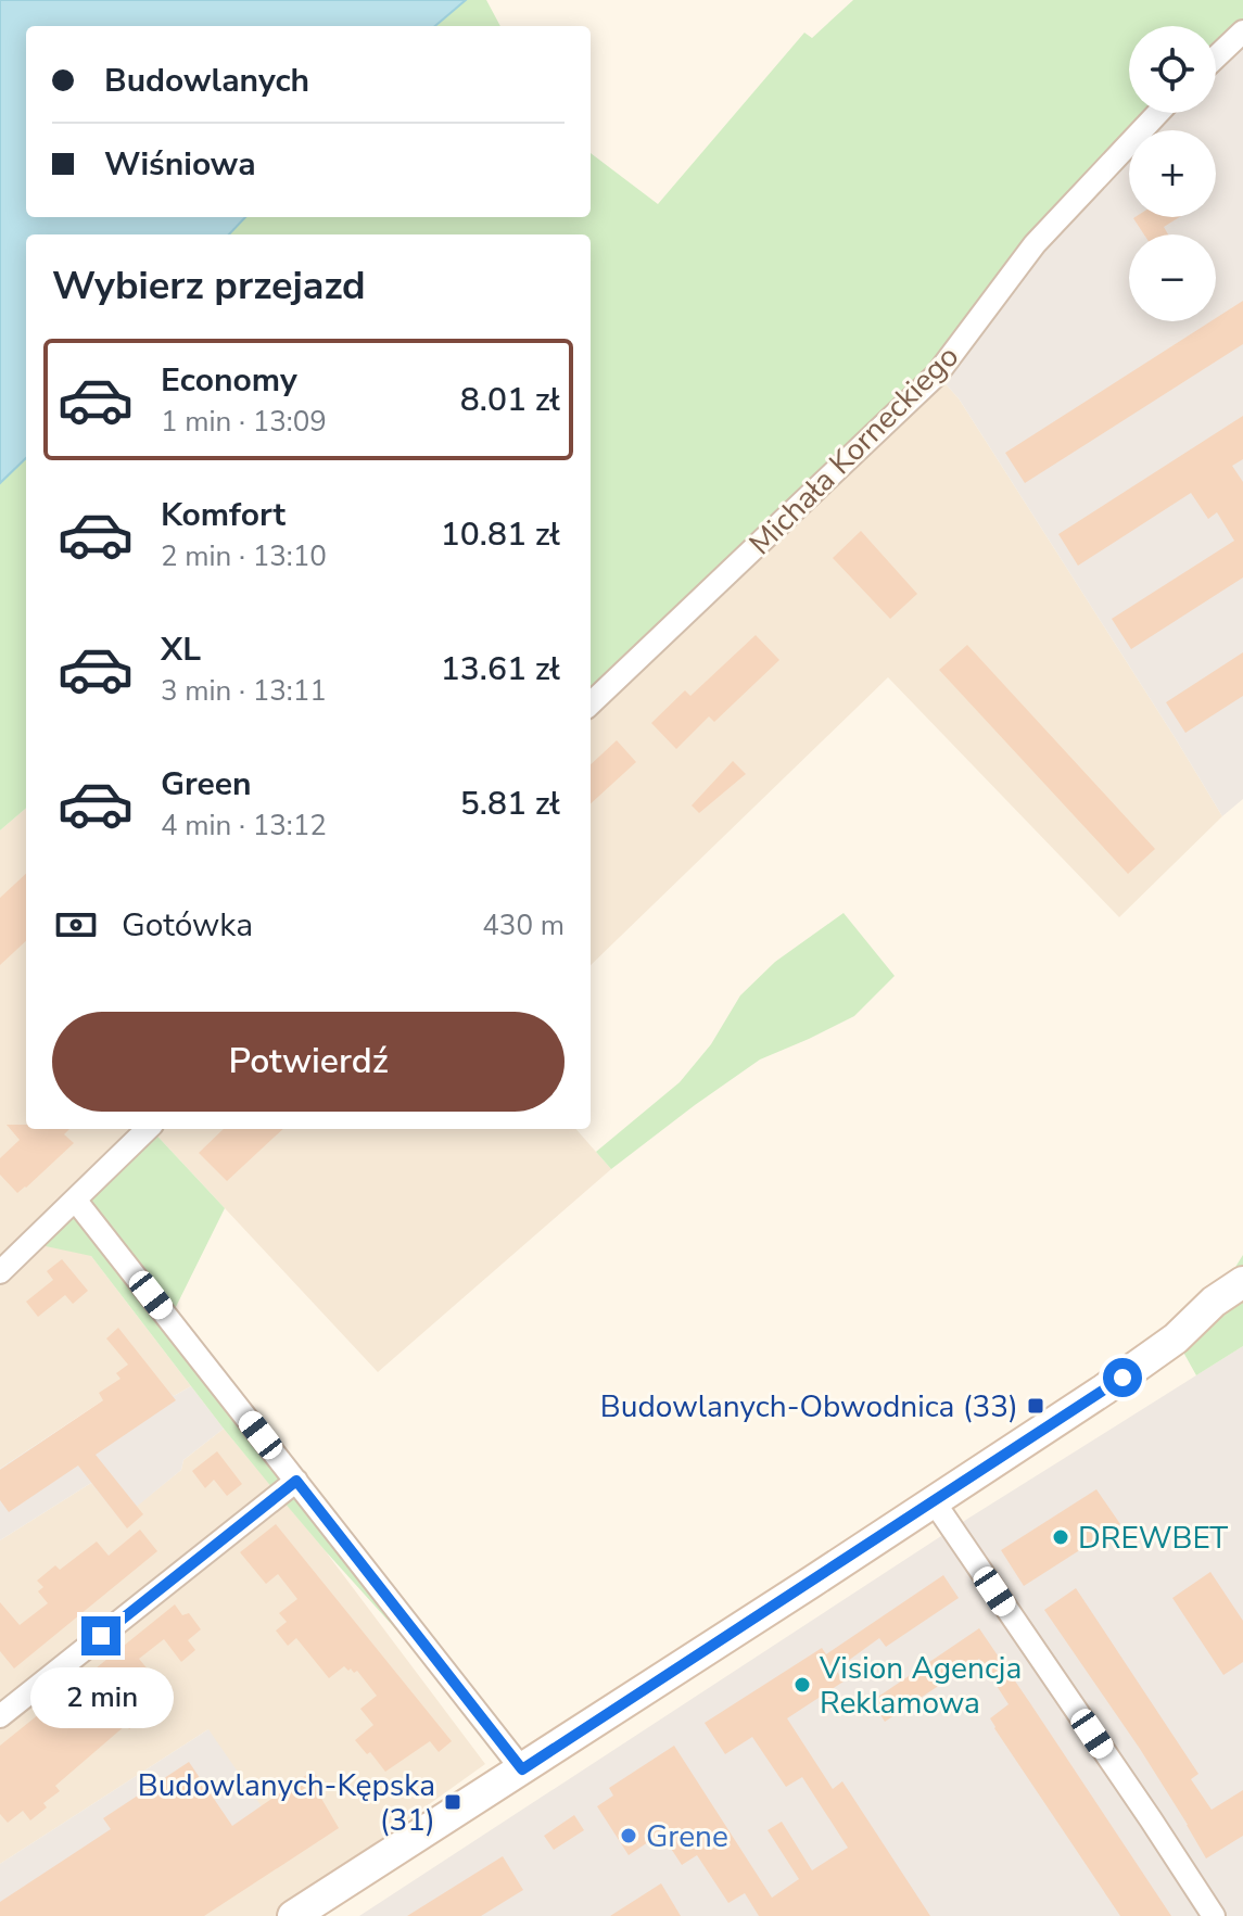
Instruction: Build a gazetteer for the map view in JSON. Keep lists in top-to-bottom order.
{
  "streets": {
    "street": ["Michała Korneckiego"]
  },
  "places": {
    "transit": ["Budowlanych-Obwodnica (33)", "Budowlanych-Kępska (31)"],
    "other": ["DREWBET", "Vision Agencja Reklamowa", "Grene"]
  },
  "page": {
    "map_buttons": ["+", "−"],
    "banner": ["Budowlanych", "Wiśniowa"],
    "heading": "Wybierz przejazd",
    "list": [
      {
        "name": "Economy",
        "note": "1 min · 13:09",
        "value": "8.01 zł"
      },
      {
        "name": "Komfort",
        "note": "2 min · 13:10",
        "value": "10.81 zł"
      },
      {
        "name": "XL",
        "note": "3 min · 13:11",
        "value": "13.61 zł"
      },
      {
        "name": "Green",
        "note": "4 min · 13:12",
        "value": "5.81 zł"
      }
    ],
    "pay": ["Gotówka", "430 m"],
    "buttons": "Potwierdź",
    "bubble": "2 min"
  }
}
